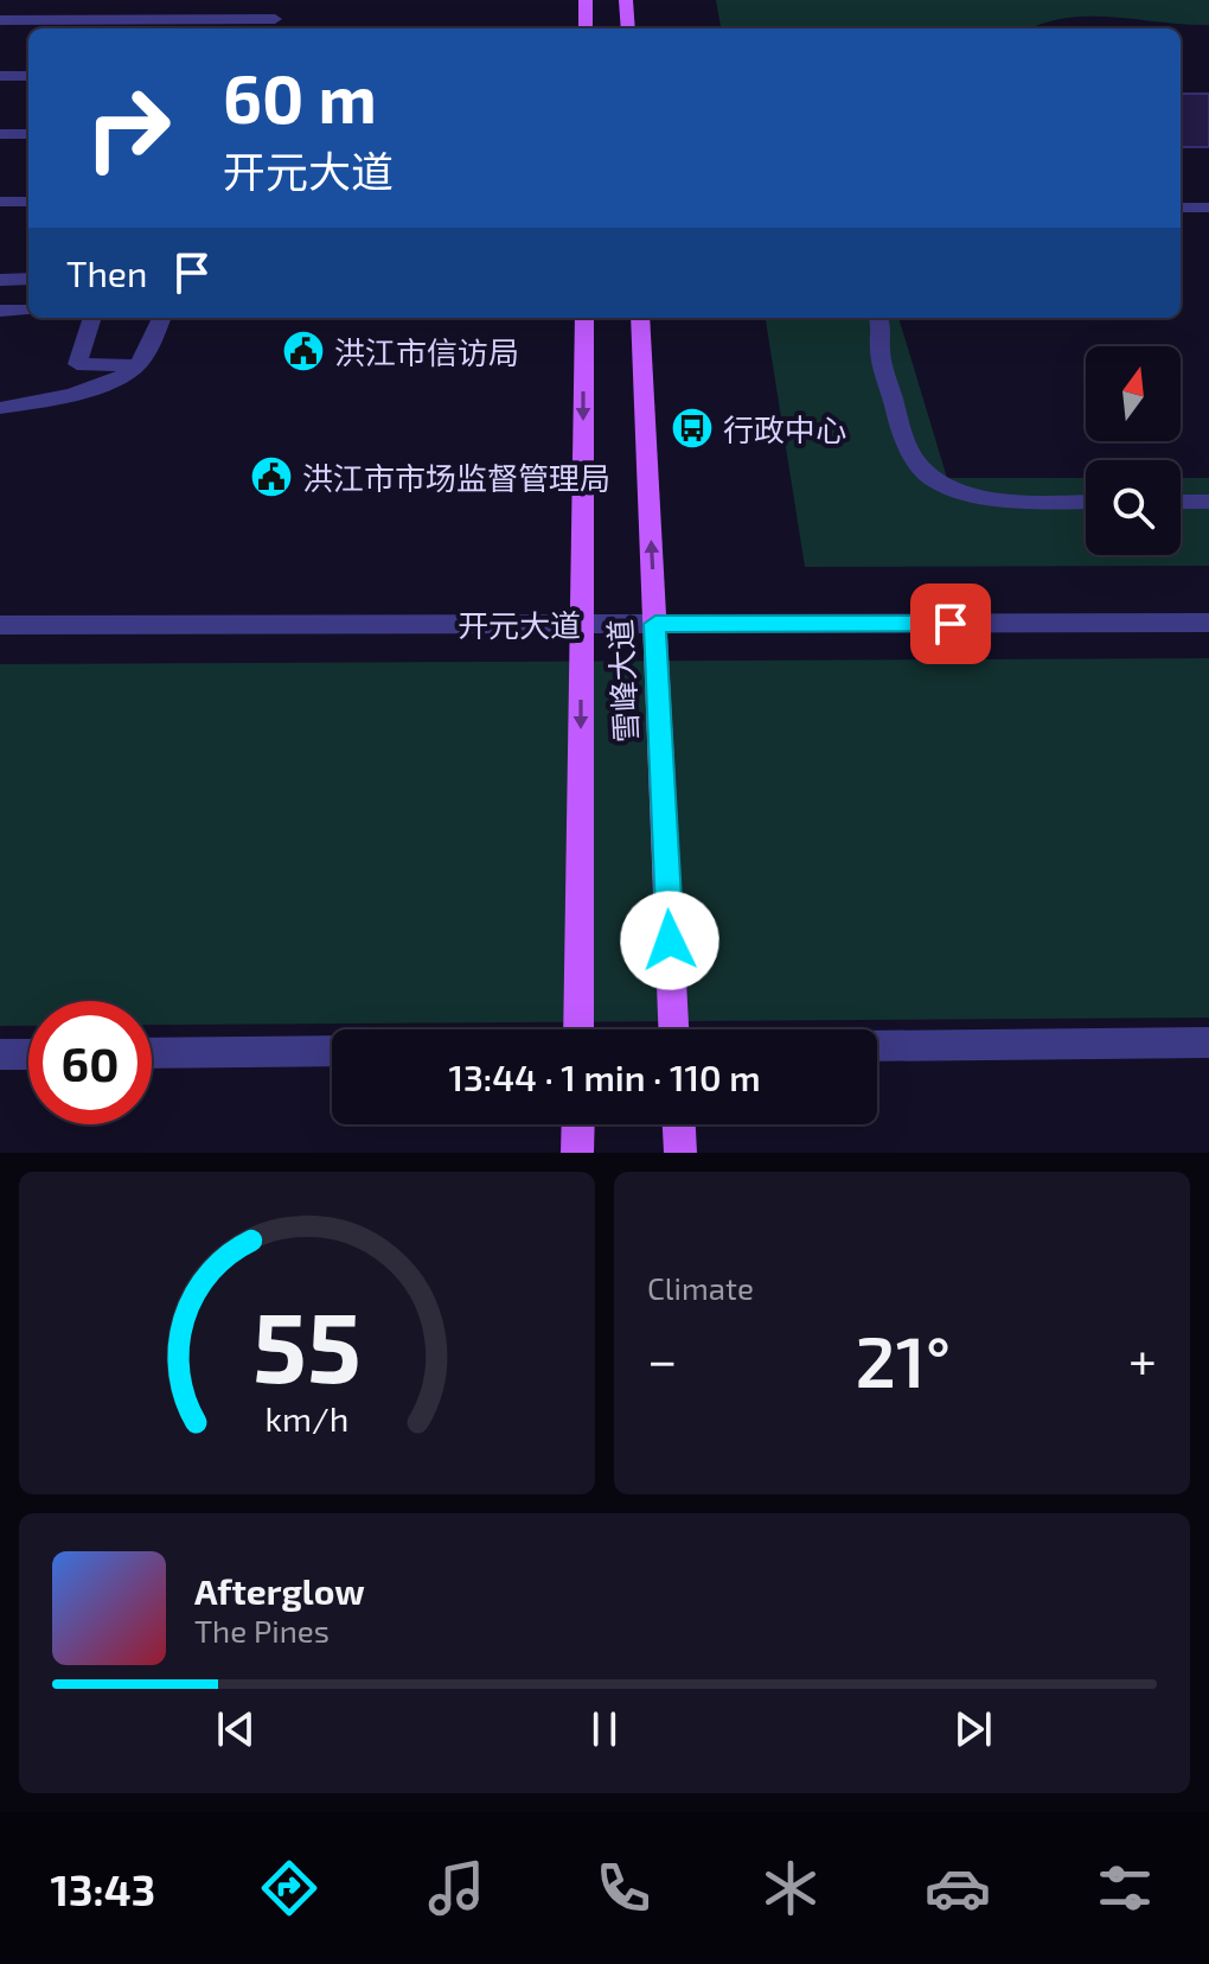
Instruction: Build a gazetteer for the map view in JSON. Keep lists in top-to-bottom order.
{
  "streets": {
    "main road": ["雪峰大道"],
    "street": ["开元大道"]
  },
  "crossings": [
    ["开元大道", "雪峰大道"]
  ],
  "places": {
    "public building": ["洪江市信访局", "洪江市市场监督管理局"],
    "bus stop": ["行政中心"]
  },
  "north": "top",
  "page": {
    "turn": ["60 m", "开元大道"],
    "then": "Then",
    "limit": "60",
    "trip": "13:44 · 1 min · 110 m",
    "tile": "Climate",
    "heat": ["−", "21°", "+"],
    "song": ["Afterglow", "The Pines"],
    "tabs": "13:43",
    "gauge": ["55", "km/h"]
  }
}
